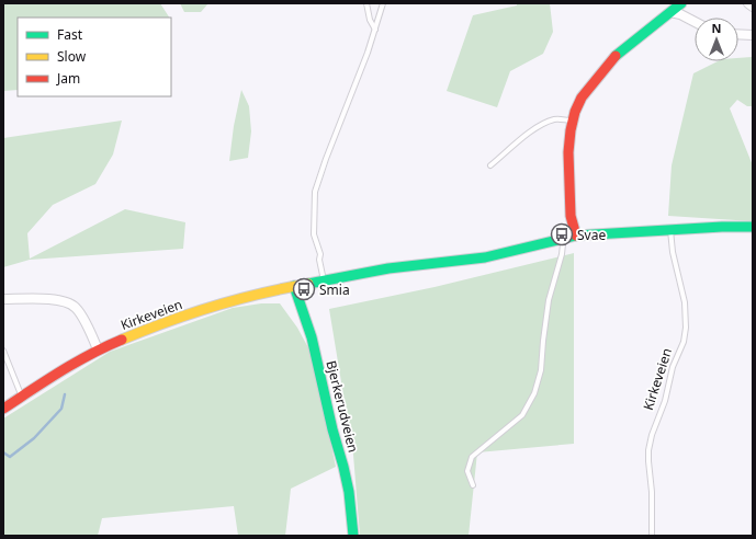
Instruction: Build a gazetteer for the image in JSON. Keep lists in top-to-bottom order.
{
  "streets": {
    "main road": ["Kirkeveien", "Bjerkerudveien"]
  },
  "crossings": [
    ["Kirkeveien", "Bjerkerudveien"]
  ],
  "places": {
    "bus stop": ["Svae", "Smia"]
  },
  "legend": ["Fast", "Slow", "Jam"],
  "north": "top"
}
